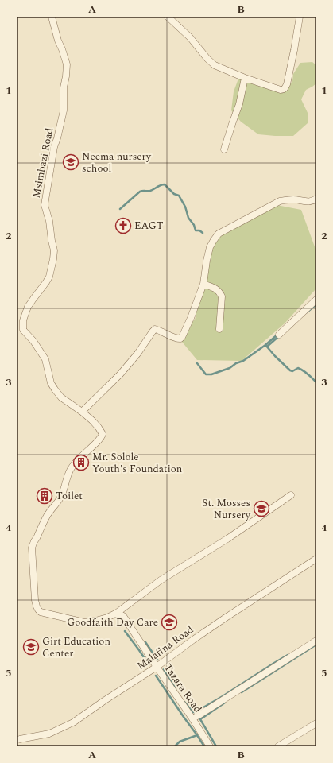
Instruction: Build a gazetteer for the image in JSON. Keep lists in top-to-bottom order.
{
  "streets": {
    "street": ["Msimbazi Road", "Malafina Road", "Tazara Road"]
  },
  "crossings": [
    ["Msimbazi Road", "Tazara Road"],
    ["Malafina Road", "Tazara Road"]
  ],
  "places": {
    "school or university": [
      "Neema nursery school",
      "St. Mosses Nursery",
      "Goodfaith Day Care",
      "Girt Education Center"
    ],
    "church": ["EAGT"],
    "building": ["Mr. Solole Youth's Foundation", "Toilet"]
  },
  "grid": {
    "columns": ["A", "B"],
    "rows": [
      "1",
      "2",
      "3",
      "4",
      "5"
    ]
  }
}
